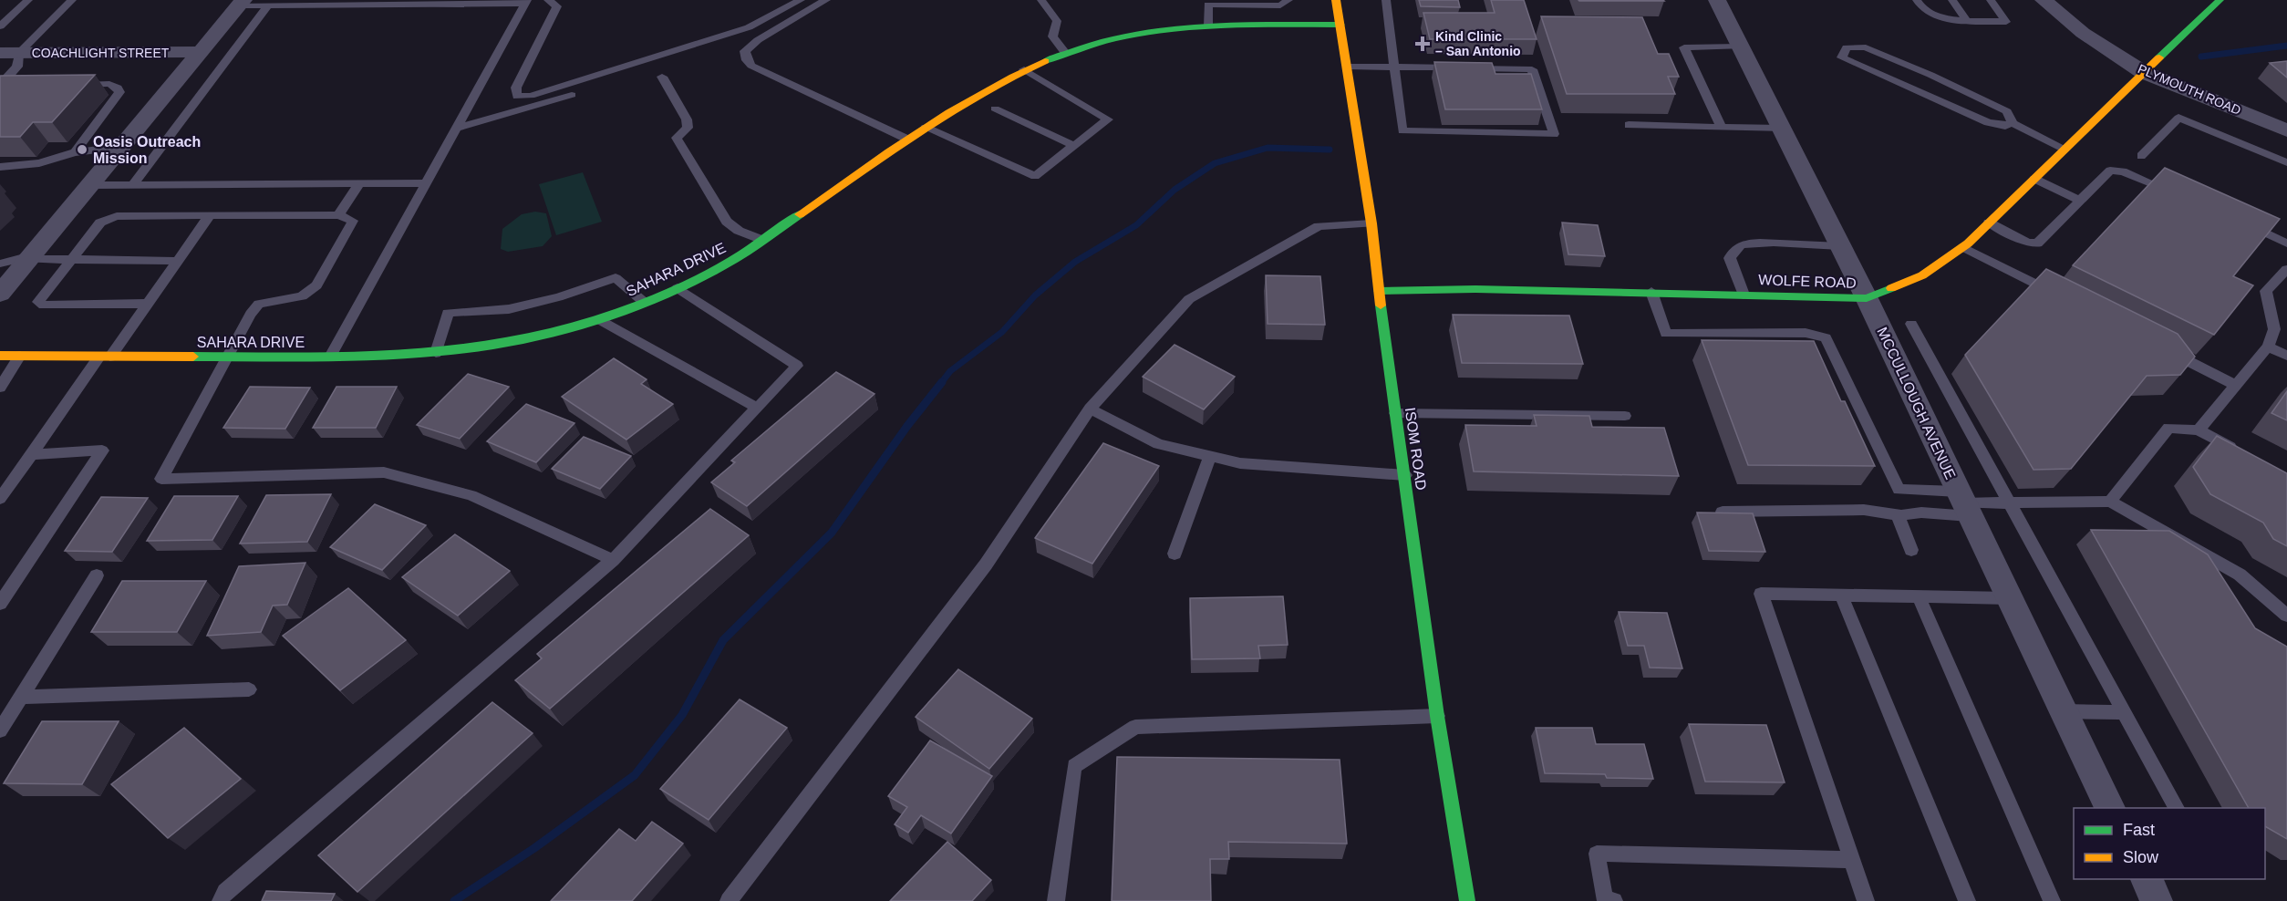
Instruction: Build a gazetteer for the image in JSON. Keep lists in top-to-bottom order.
{
  "streets": {
    "street": [
      "COACHLIGHT STREET",
      "PLYMOUTH ROAD",
      "SAHARA DRIVE",
      "WOLFE ROAD",
      "MCCULLOUGH AVENUE",
      "ISOM ROAD"
    ]
  },
  "crossings": [
    ["PLYMOUTH ROAD", "WOLFE ROAD"],
    ["SAHARA DRIVE", "ISOM ROAD"],
    ["WOLFE ROAD", "MCCULLOUGH AVENUE"],
    ["WOLFE ROAD", "ISOM ROAD"]
  ],
  "places": {
    "health": ["Kind Clinic – San Antonio"],
    "other": ["Oasis Outreach Mission"]
  },
  "legend": ["Fast", "Slow"]
}
